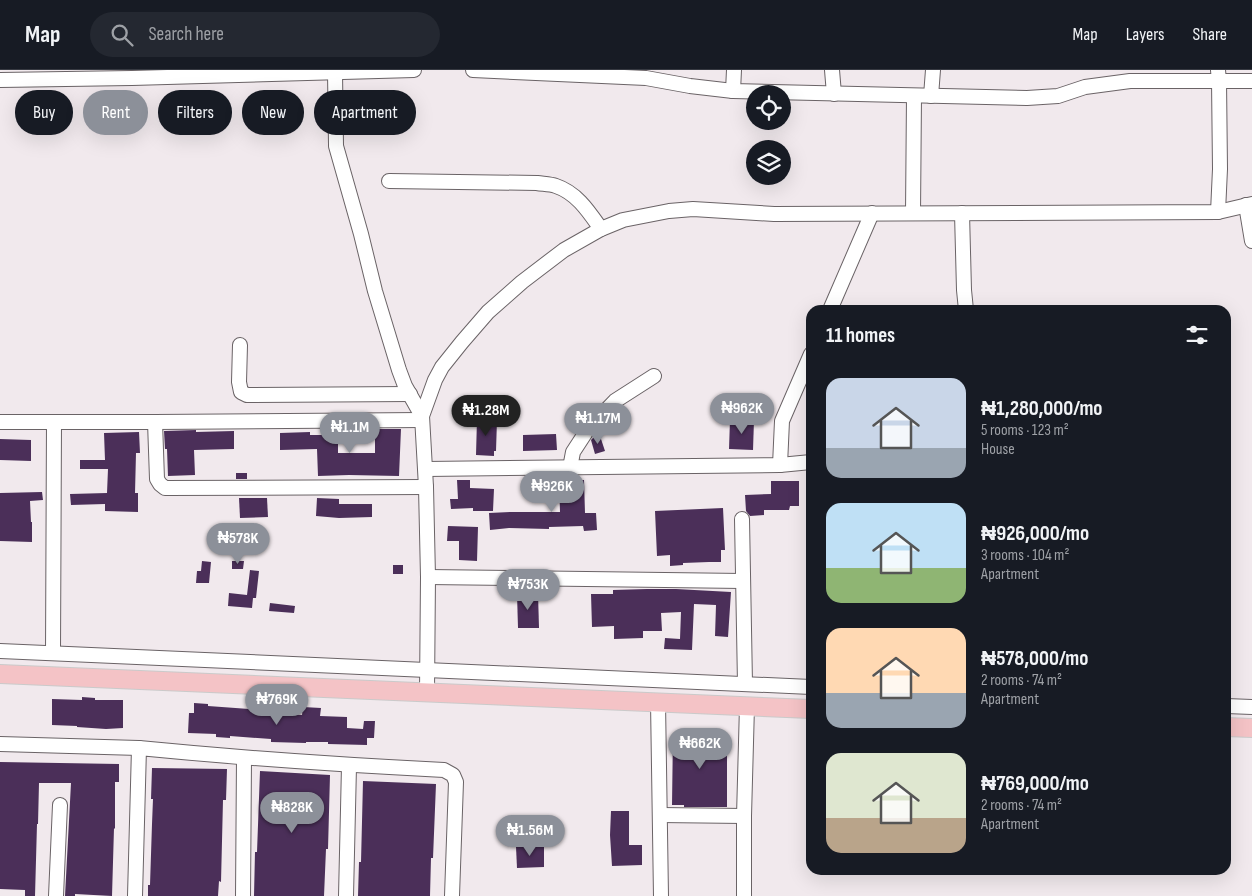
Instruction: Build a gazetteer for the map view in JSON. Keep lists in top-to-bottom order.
{
  "page": {
    "header": "Map",
    "search": "Search here",
    "nav": ["Map", "Layers", "Share"],
    "chip": [
      "Buy",
      "Rent",
      "Filters",
      "New",
      "Apartment"
    ],
    "heading": "11 homes",
    "list": [
      {
        "name": "₦1,280,000/mo",
        "note": "5 rooms · 123 m² · House"
      },
      {
        "name": "₦926,000/mo",
        "note": "3 rooms · 104 m² · Apartment"
      },
      {
        "name": "₦578,000/mo",
        "note": "2 rooms · 74 m² · Apartment"
      },
      {
        "name": "₦769,000/mo",
        "note": "2 rooms · 74 m² · Apartment"
      }
    ],
    "price": [
      "₦962K",
      "₦1.28M",
      "₦1.17M",
      "₦1.1M",
      "₦926K",
      "₦578K",
      "₦753K",
      "₦769K",
      "₦662K",
      "₦828K",
      "₦1.56M"
    ]
  }
}
